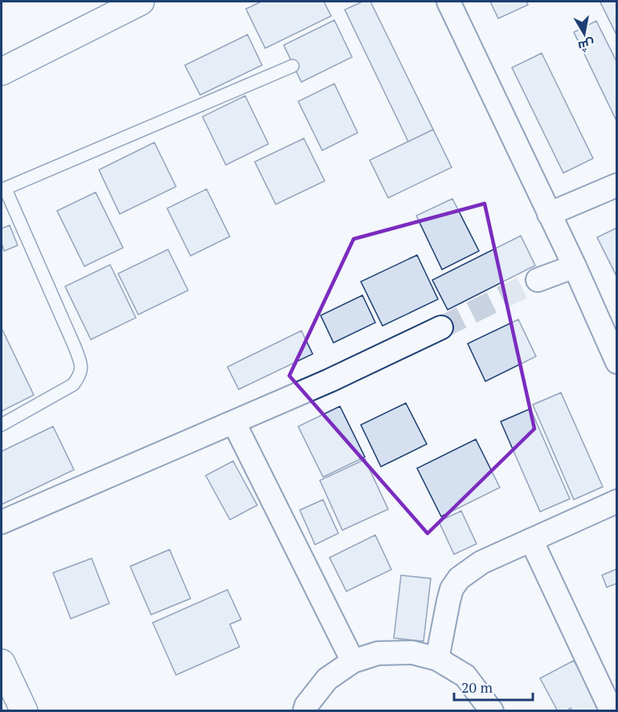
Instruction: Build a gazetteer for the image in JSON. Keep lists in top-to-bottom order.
{
  "scale_bar": "20 m",
  "north": "bottom"
}
